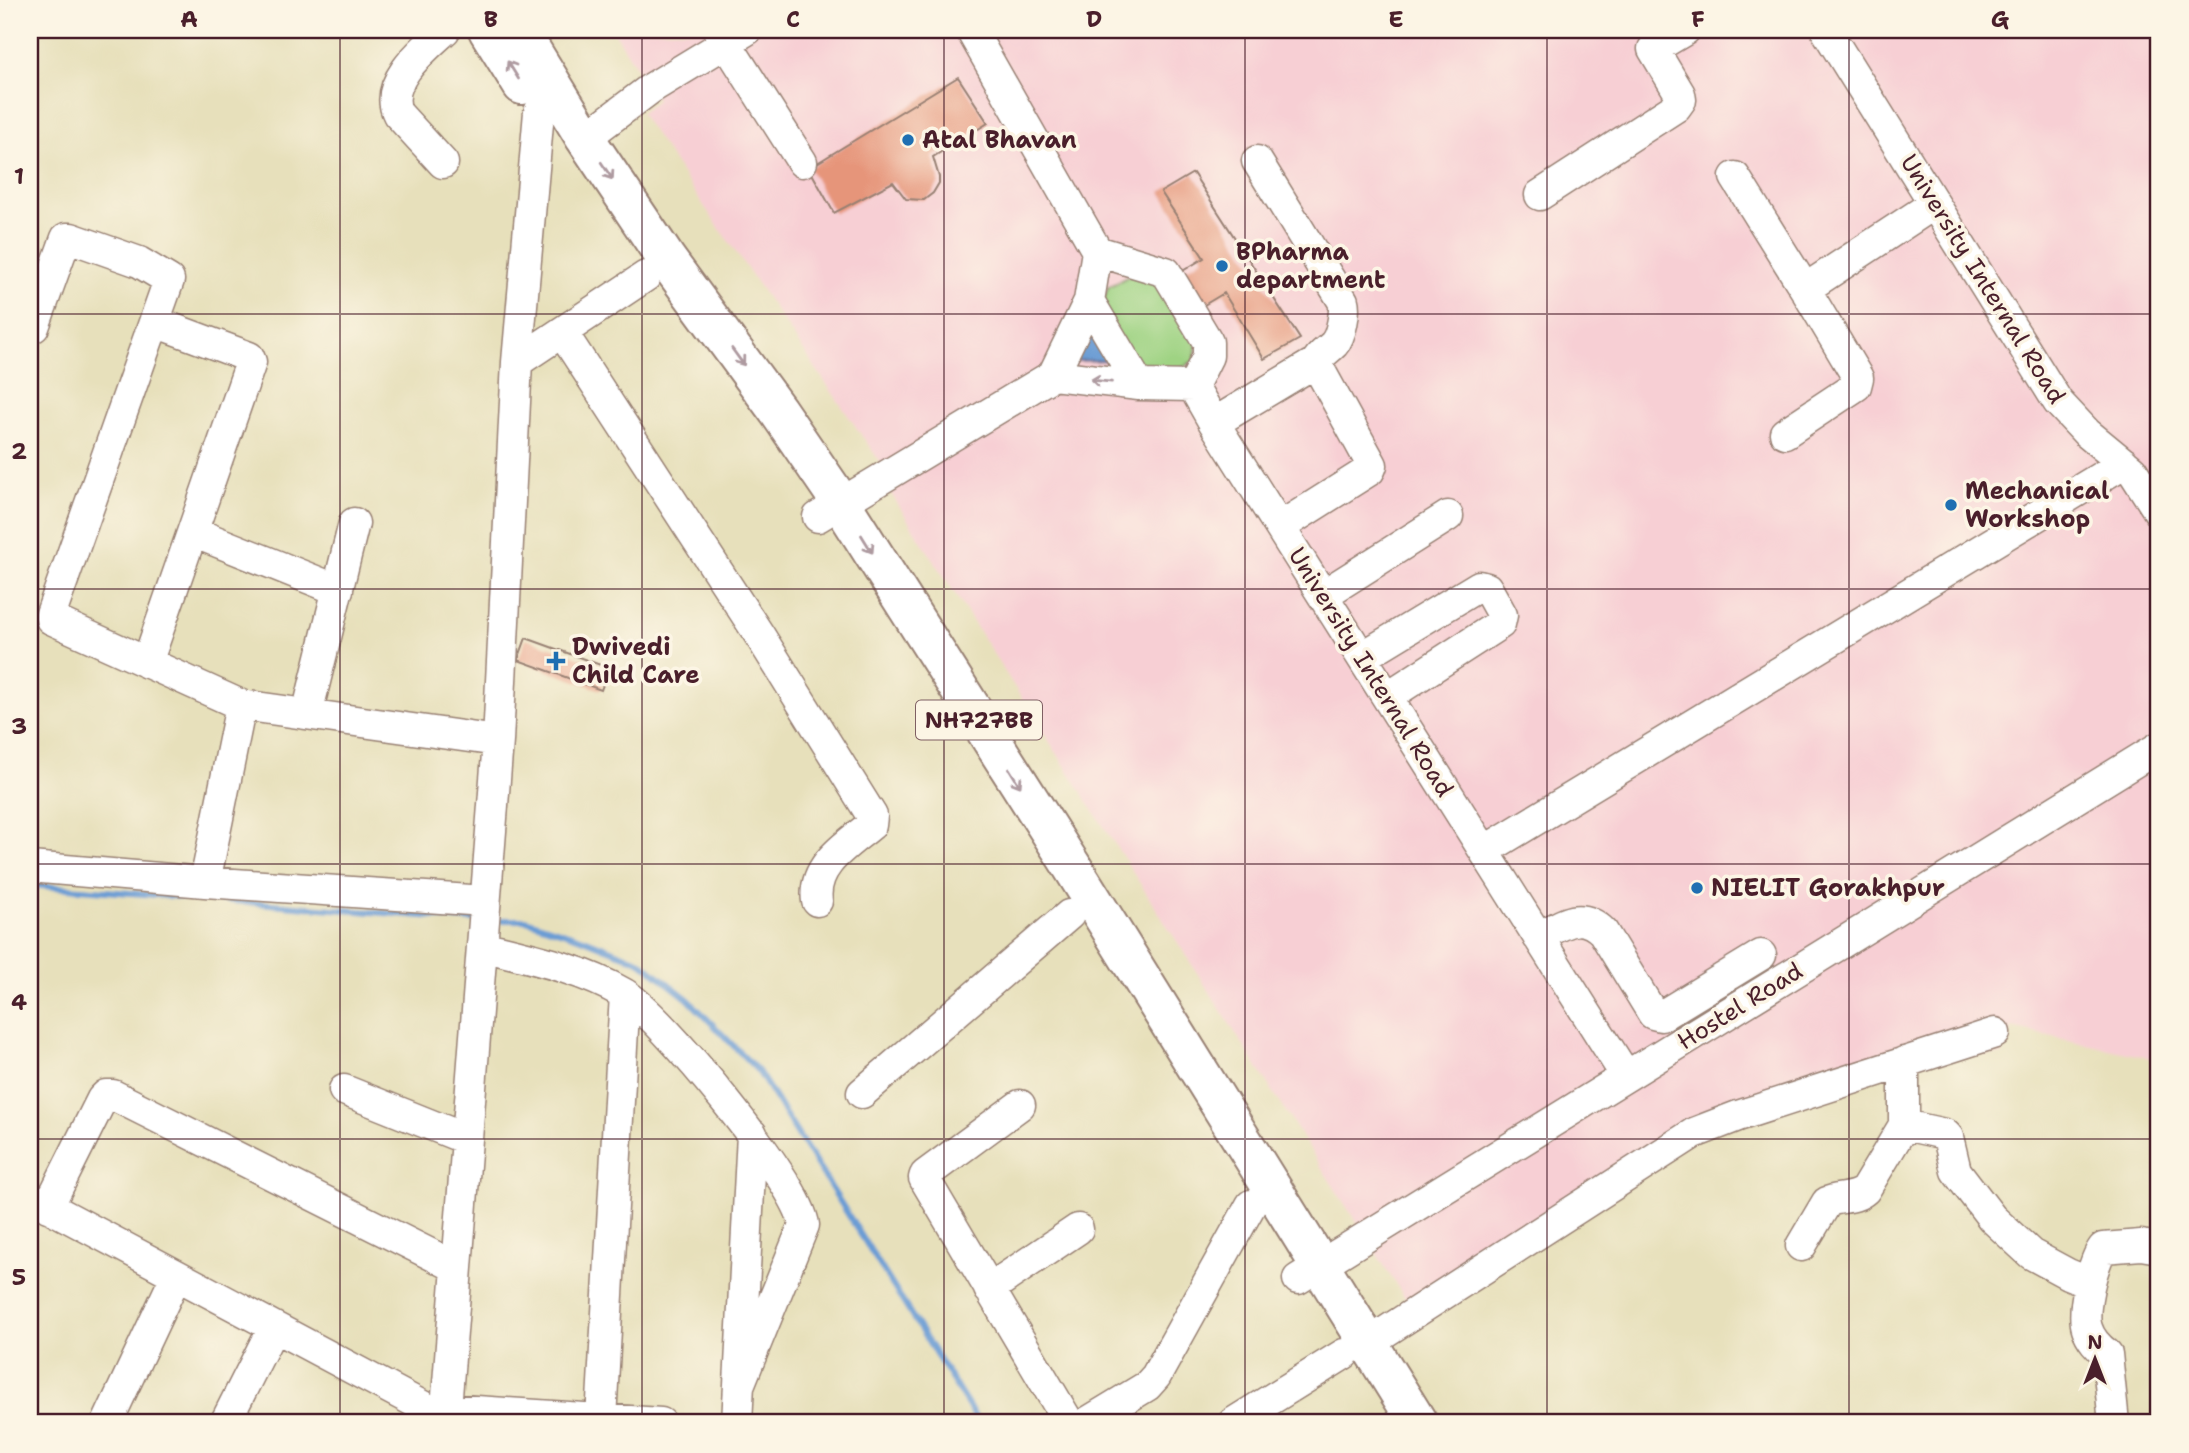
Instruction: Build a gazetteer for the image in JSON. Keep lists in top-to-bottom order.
{
  "streets": {
    "highway": ["NH727BB"],
    "street": ["University Internal Road", "Hostel Road"]
  },
  "crossings": [
    ["University Internal Road", "Hostel Road"],
    ["NH727BB", "Hostel Road"]
  ],
  "places": {
    "other": [
      "Atal Bhavan",
      "BPharma department",
      "Mechanical Workshop",
      "NIELIT Gorakhpur"
    ],
    "health": ["Dwivedi Child Care"]
  },
  "north": "top",
  "grid": {
    "columns": [
      "A",
      "B",
      "C",
      "D",
      "E",
      "F",
      "G"
    ],
    "rows": [
      "1",
      "2",
      "3",
      "4",
      "5"
    ]
  }
}
